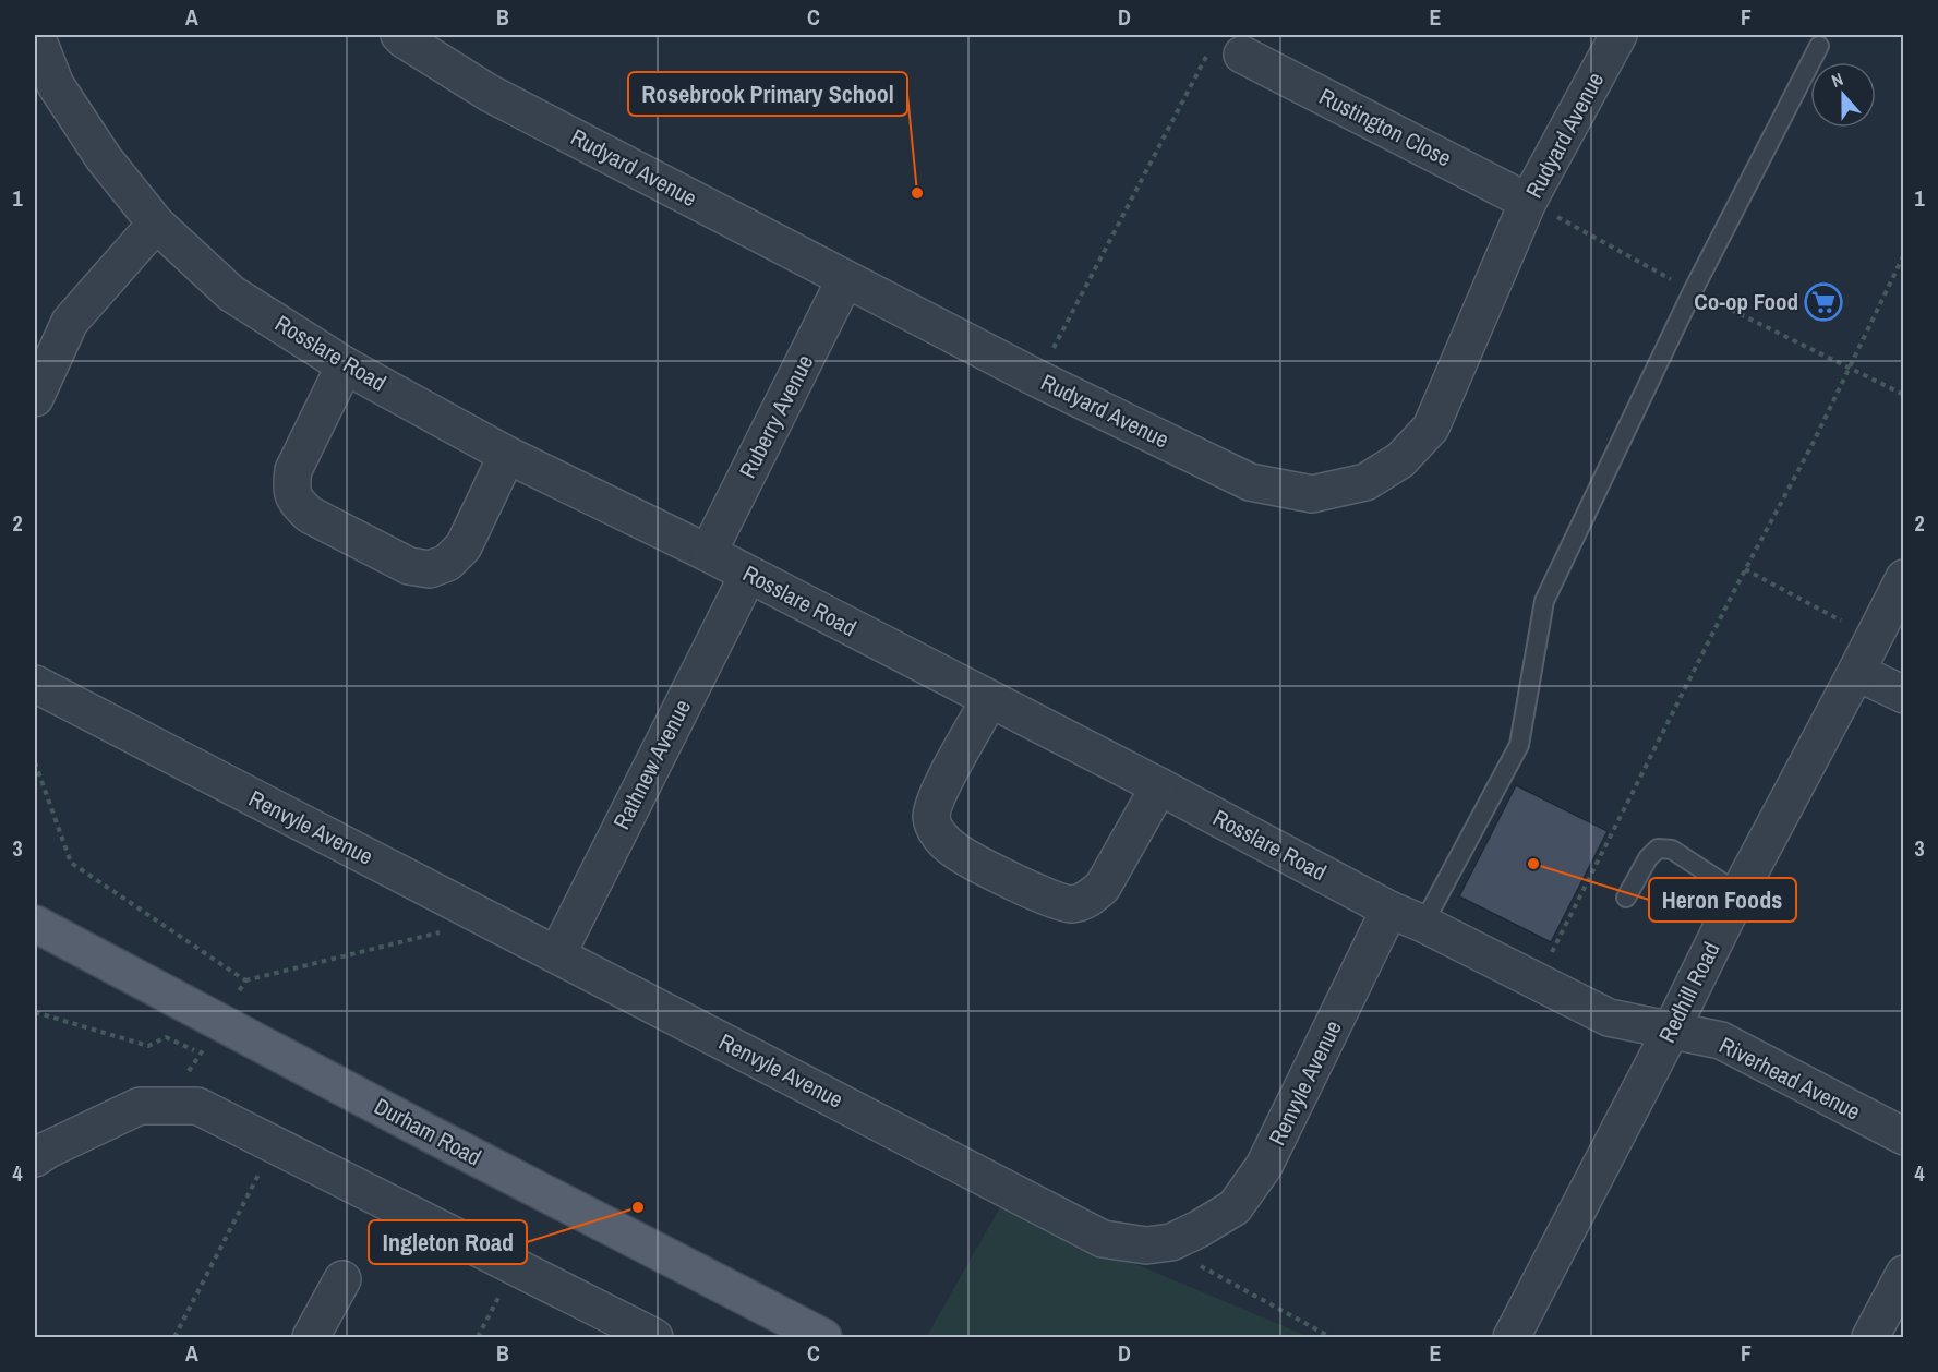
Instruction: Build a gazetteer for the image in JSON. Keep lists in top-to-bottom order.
{
  "streets": {
    "main road": ["Durham Road"],
    "street": [
      "Rustington Close",
      "Rudyard Avenue",
      "Rosslare Road",
      "Ruberry Avenue",
      "Rathnew Avenue",
      "Renvyle Avenue",
      "Redhill Road",
      "Riverhead Avenue"
    ]
  },
  "crossings": [
    ["Rustington Close", "Rudyard Avenue"],
    ["Rudyard Avenue", "Ruberry Avenue"],
    ["Rosslare Road", "Ruberry Avenue"],
    ["Rosslare Road", "Rathnew Avenue"],
    ["Rosslare Road", "Renvyle Avenue"],
    ["Rosslare Road", "Redhill Road"],
    ["Rosslare Road", "Riverhead Avenue"],
    ["Rathnew Avenue", "Renvyle Avenue"],
    ["Redhill Road", "Riverhead Avenue"]
  ],
  "places": {
    "other": ["Rosebrook Primary School", "Heron Foods", "Ingleton Road"],
    "supermarket": ["Co-op Food"]
  },
  "north": "top",
  "grid": {
    "columns": [
      "A",
      "B",
      "C",
      "D",
      "E",
      "F"
    ],
    "rows": [
      "1",
      "2",
      "3",
      "4"
    ]
  }
}
